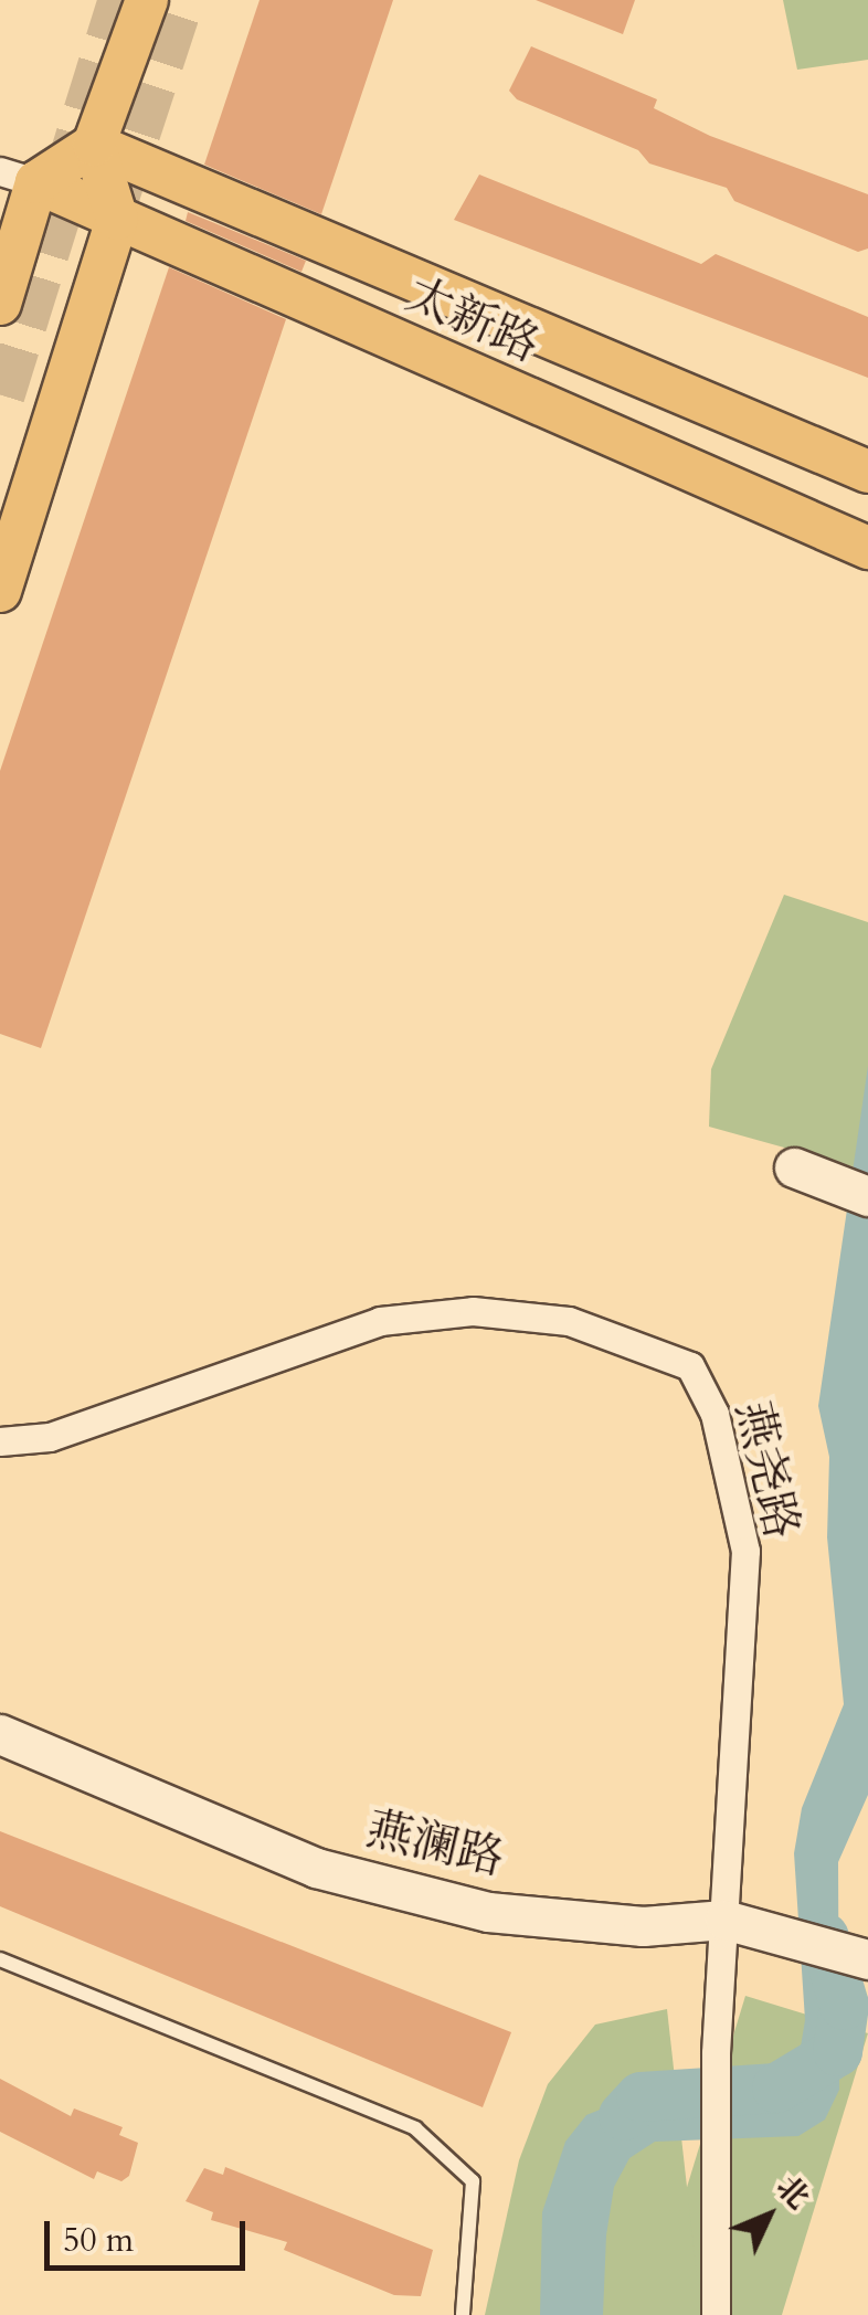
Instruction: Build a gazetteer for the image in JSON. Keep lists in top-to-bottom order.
{
  "streets": {
    "main road": ["太新路"],
    "street": ["燕尧路", "燕澜路"]
  },
  "crossings": [
    ["燕尧路", "燕澜路"]
  ],
  "scale_bar": "50 m",
  "north": "top right"
}
